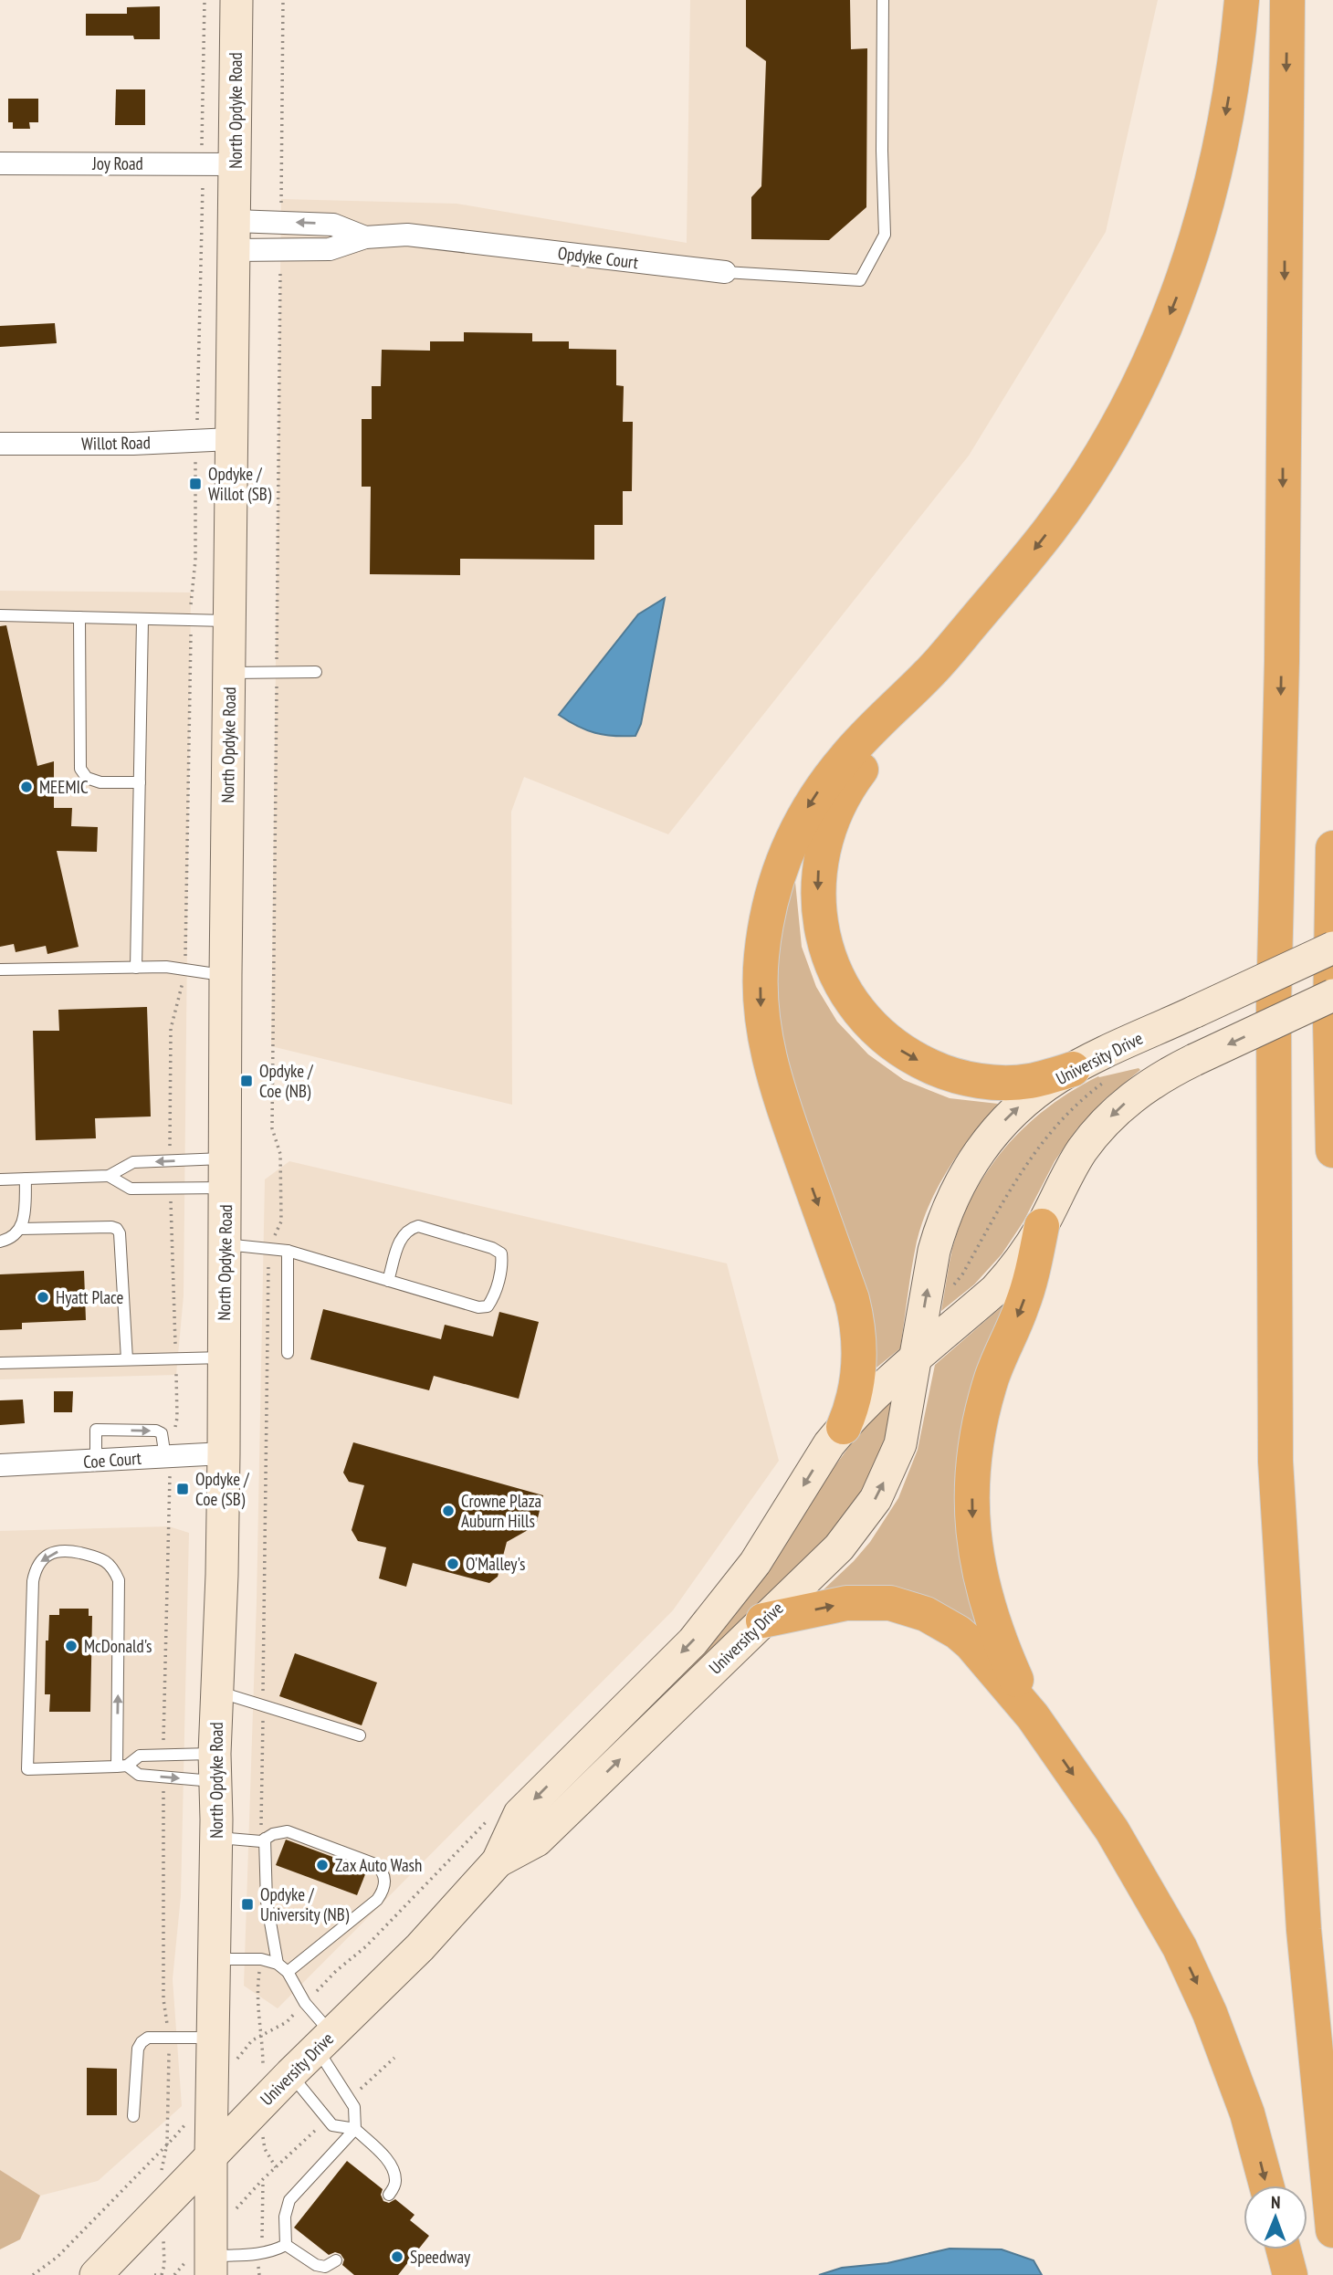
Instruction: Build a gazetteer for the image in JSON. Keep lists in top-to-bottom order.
{
  "streets": {
    "main road": ["North Opdyke Road", "University Drive"],
    "street": [
      "Joy Road",
      "Opdyke Court",
      "Willot Road",
      "Coe Court"
    ]
  },
  "crossings": [
    ["North Opdyke Road", "Joy Road"],
    ["North Opdyke Road", "Willot Road"],
    ["North Opdyke Road", "University Drive"],
    ["North Opdyke Road", "Coe Court"]
  ],
  "places": {
    "transit": [
      "Opdyke / Willot (SB)",
      "Opdyke / Coe (NB)",
      "Opdyke / Coe (SB)",
      "Opdyke / University (NB)"
    ],
    "other": [
      "MEEMIC",
      "Hyatt Place",
      "Crowne Plaza Auburn Hills",
      "O'Malley's",
      "McDonald's",
      "Zax Auto Wash",
      "Speedway"
    ]
  },
  "north": "top"
}
